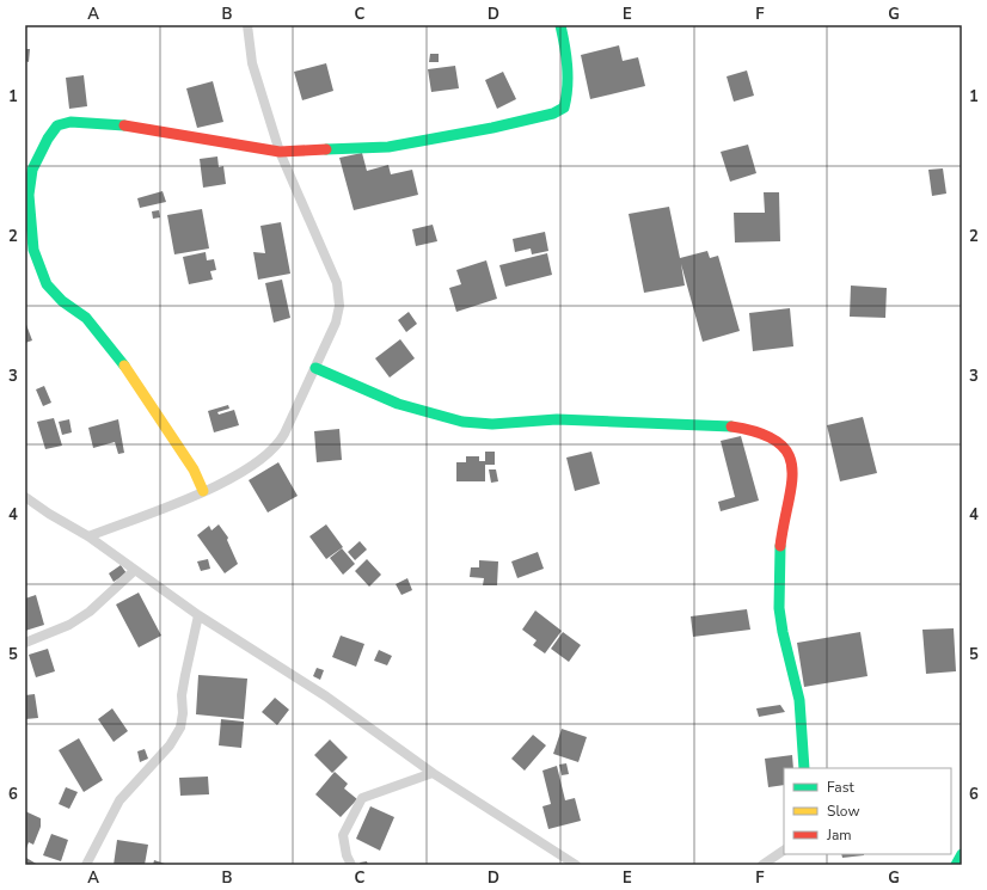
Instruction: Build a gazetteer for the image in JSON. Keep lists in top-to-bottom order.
{
  "legend": ["Fast", "Slow", "Jam"],
  "grid": {
    "columns": [
      "A",
      "B",
      "C",
      "D",
      "E",
      "F",
      "G"
    ],
    "rows": [
      "1",
      "2",
      "3",
      "4",
      "5",
      "6"
    ]
  }
}
